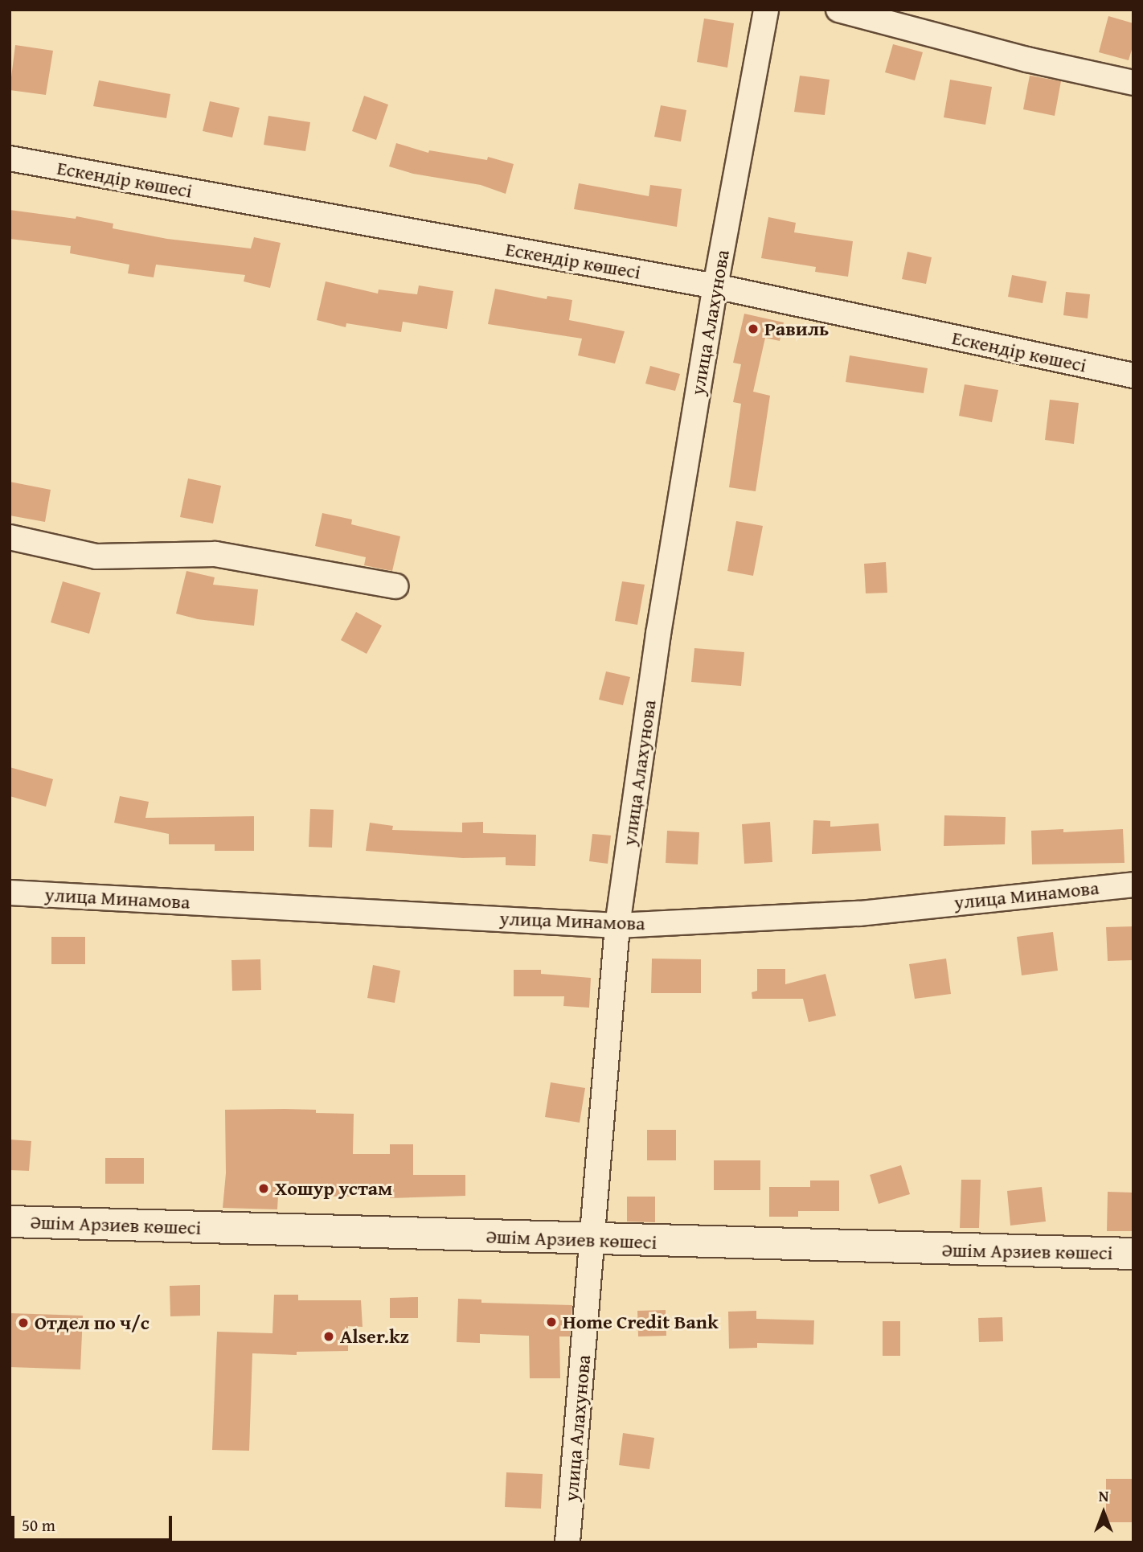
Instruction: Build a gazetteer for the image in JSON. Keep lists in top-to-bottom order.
{
  "streets": {
    "main road": ["Әшім Арзиев көшесі"],
    "street": ["Ескендір көшесі", "улица Алахунова", "улица Минамова"]
  },
  "crossings": [
    ["Ескендір көшесі", "улица Алахунова"],
    ["улица Алахунова", "улица Минамова"],
    ["улица Алахунова", "Әшім Арзиев көшесі"]
  ],
  "places": [
    "Равиль",
    "Хошур устам",
    "Home Credit Bank",
    "Отдел по ч/с",
    "Alser.kz"
  ],
  "scale_bar": "50 m",
  "north": "top"
}
